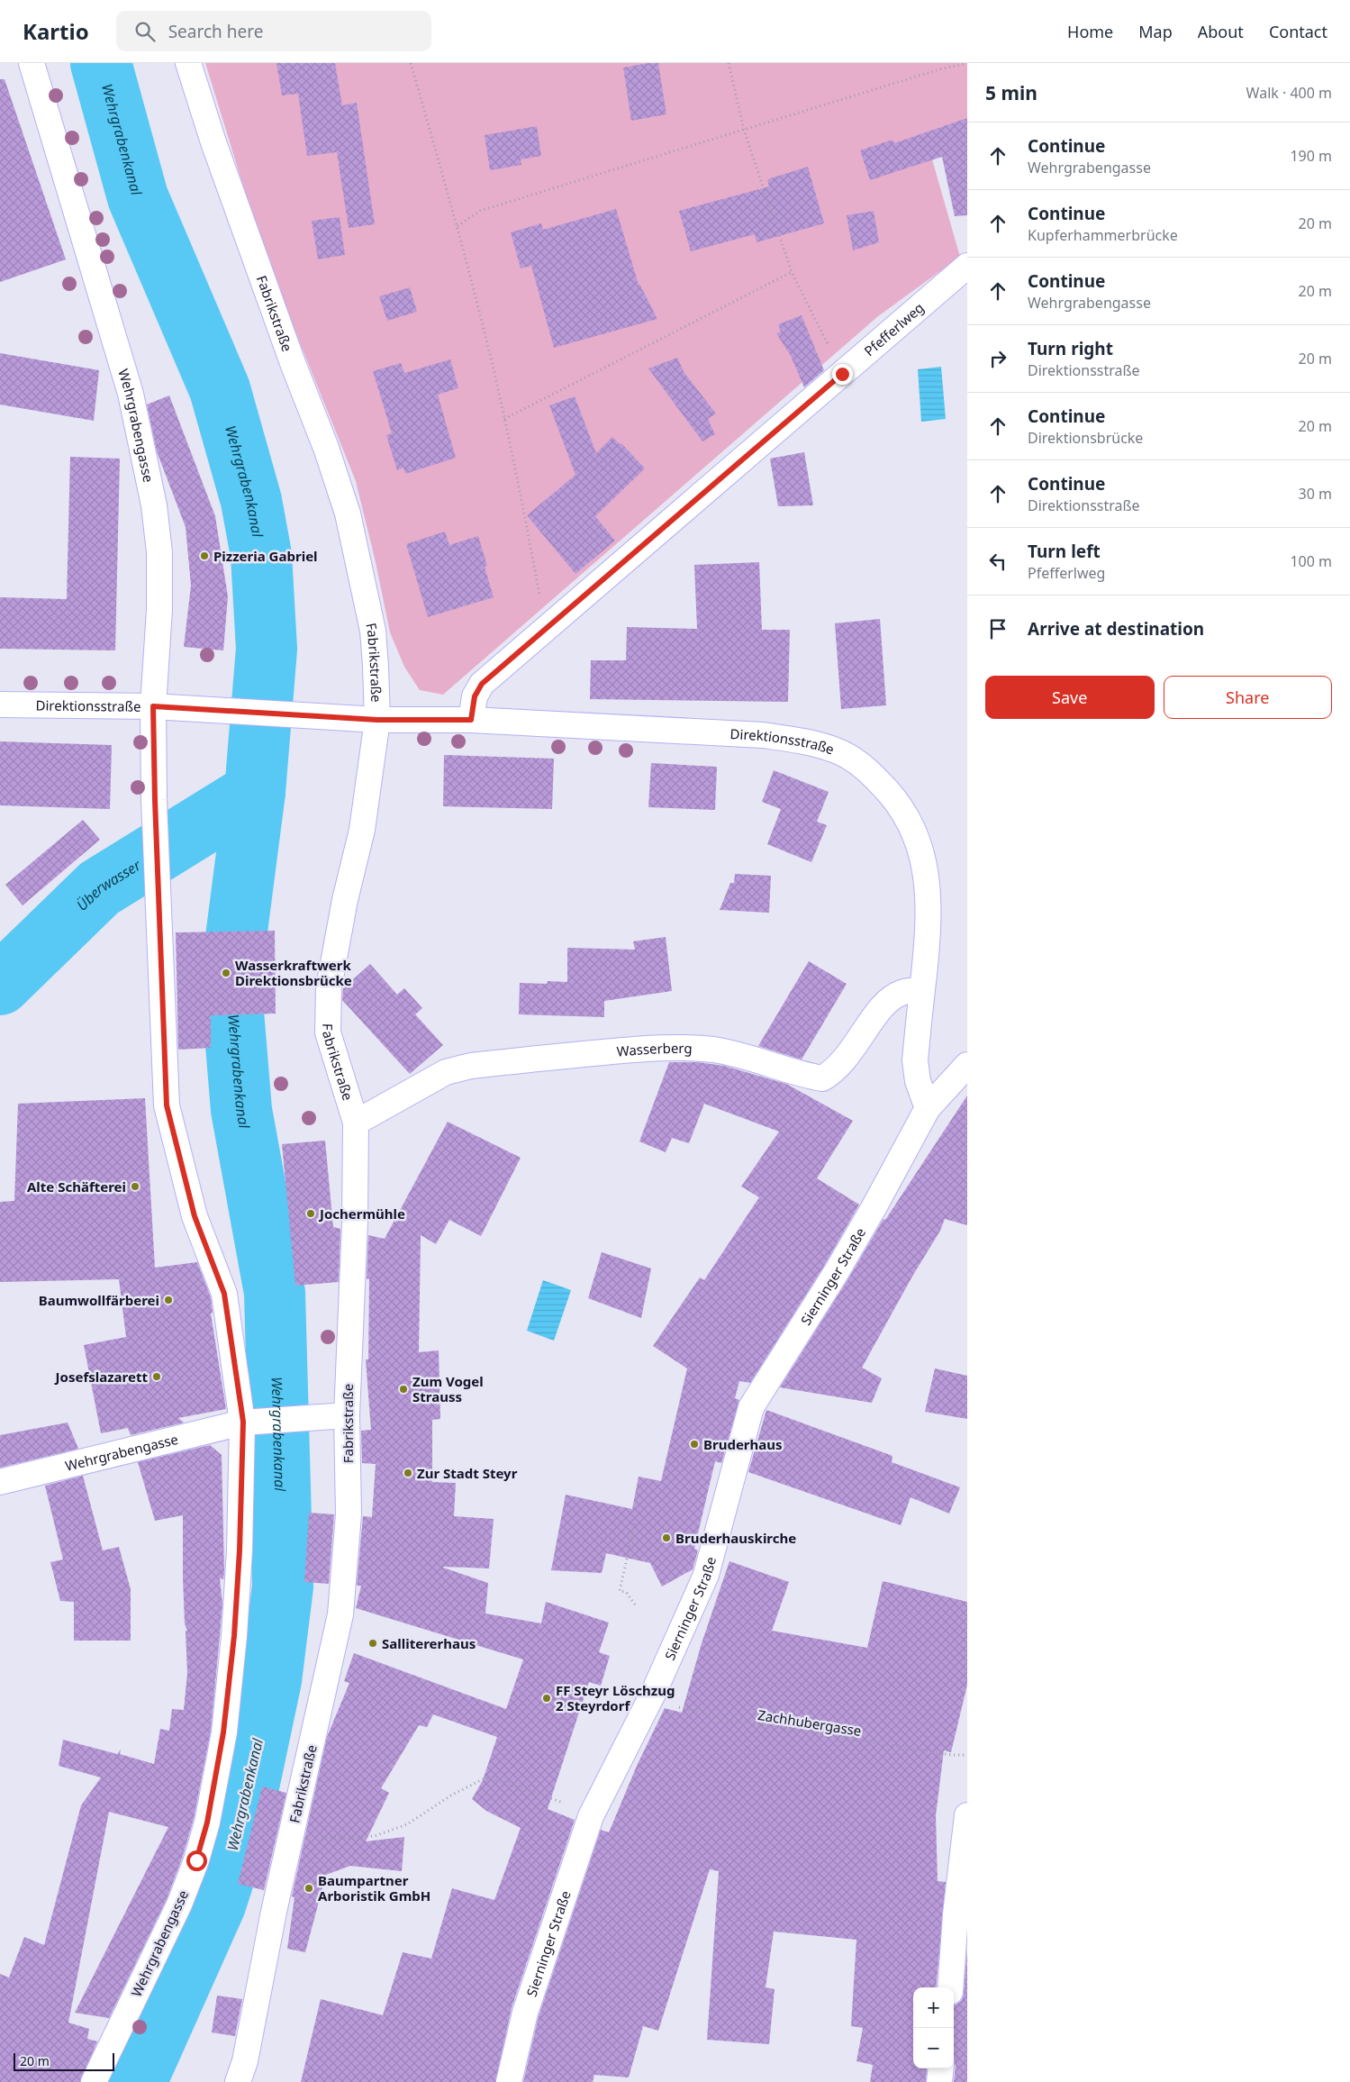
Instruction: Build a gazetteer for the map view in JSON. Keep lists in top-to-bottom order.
{
  "streets": {
    "street": [
      "Fabrikstraße",
      "Pfefferlweg",
      "Wehrgrabengasse",
      "Direktionsstraße",
      "Wasserberg",
      "Sierninger Straße"
    ],
    "path": ["Zachhubergasse"]
  },
  "crossings": [
    ["Fabrikstraße", "Direktionsstraße"],
    ["Fabrikstraße", "Wasserberg"],
    ["Pfefferlweg", "Direktionsstraße"],
    ["Wehrgrabengasse", "Direktionsstraße"],
    ["Direktionsstraße", "Wasserberg"],
    ["Direktionsstraße", "Sierninger Straße"],
    ["Sierninger Straße", "Zachhubergasse"]
  ],
  "water": ["Wehrgrabenkanal", "Überwasser"],
  "places": [
    "Pizzeria Gabriel",
    "Wasserkraftwerk Direktionsbrücke",
    "Alte Schäfterei",
    "Jochermühle",
    "Baumwollfärberei",
    "Josefslazarett",
    "Zum Vogel Strauss",
    "Bruderhaus",
    "Zur Stadt Steyr",
    "Bruderhauskirche",
    "Sallitererhaus",
    "FF Steyr Löschzug 2 Steyrdorf",
    "Baumpartner Arboristik GmbH"
  ],
  "scale_bar": "20 m",
  "page": {
    "header": "Kartio",
    "search": "Search here",
    "nav": [
      "Home",
      "Map",
      "About",
      "Contact"
    ],
    "heading": ["5 min", "Walk · 400 m"],
    "list": [
      ["Continue", "Wehrgrabengasse", "190 m"],
      ["Continue", "Kupferhammerbrücke", "20 m"],
      ["Continue", "Wehrgrabengasse", "20 m"],
      ["Turn right", "Direktionsstraße", "20 m"],
      ["Continue", "Direktionsbrücke", "20 m"],
      ["Continue", "Direktionsstraße", "30 m"],
      ["Turn left", "Pfefferlweg", "100 m"],
      "Arrive at destination"
    ],
    "buttons": ["Save", "Share"],
    "map_buttons": ["+", "−"],
    "scale": "20 m"
  }
}
